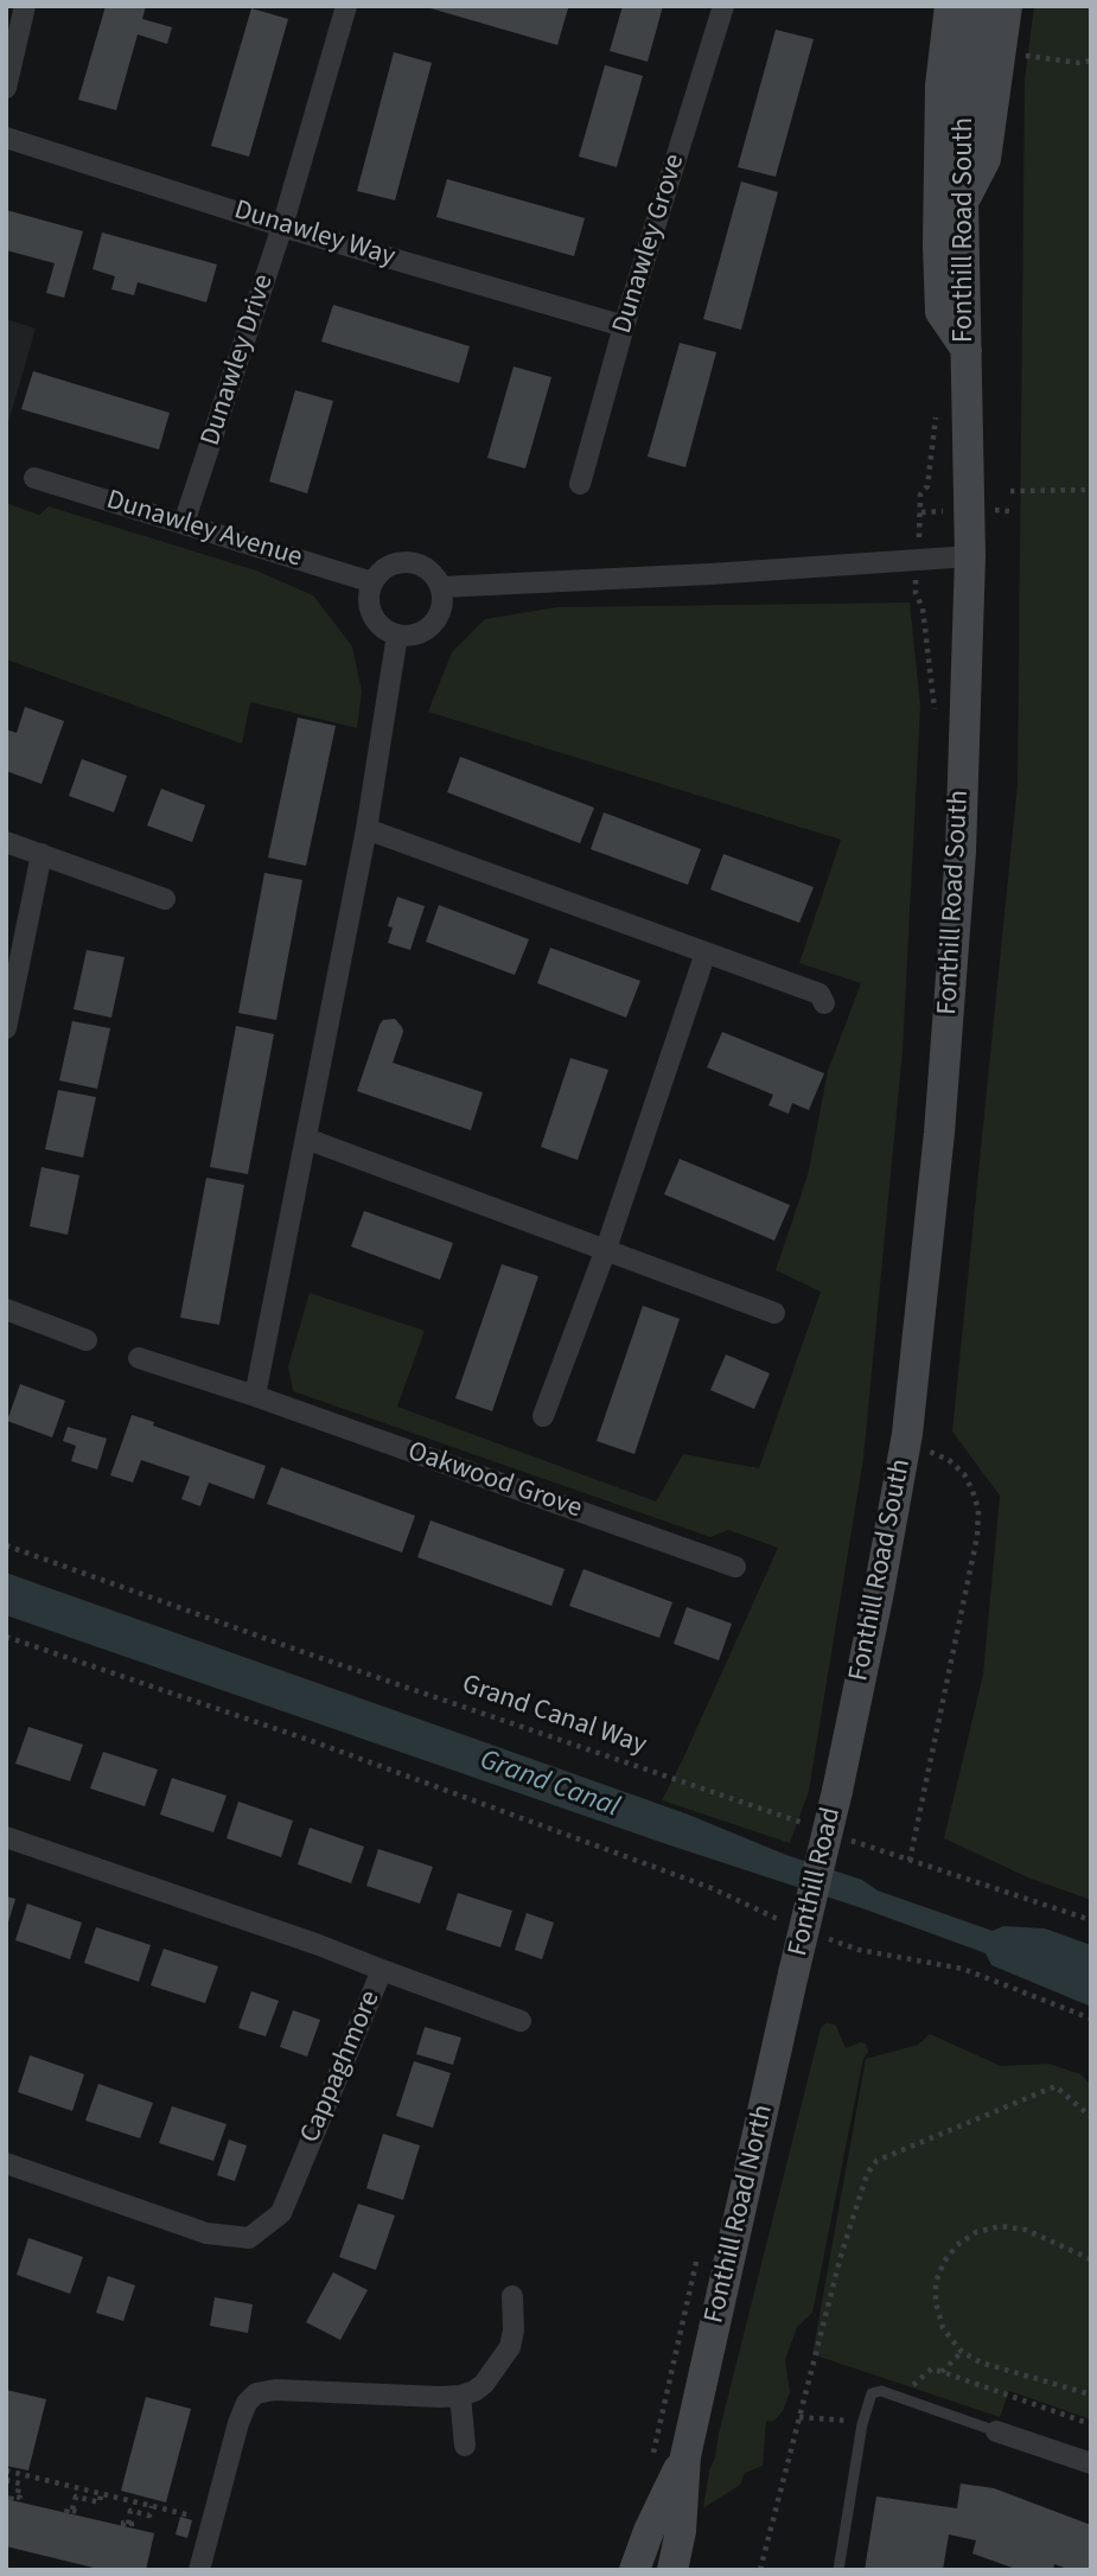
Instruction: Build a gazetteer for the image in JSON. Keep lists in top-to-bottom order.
{
  "streets": {
    "main road": ["Fonthill Road South", "Fonthill Road", "Fonthill Road North"],
    "street": [
      "Dunawley Way",
      "Dunawley Grove",
      "Dunawley Drive",
      "Dunawley Avenue",
      "Oakwood Grove",
      "Cappaghmore"
    ],
    "path": ["Grand Canal Way"]
  },
  "crossings": [
    ["Fonthill Road South", "Fonthill Road"],
    ["Dunawley Way", "Dunawley Grove"],
    ["Dunawley Way", "Dunawley Drive"],
    ["Dunawley Drive", "Dunawley Avenue"],
    ["Fonthill Road", "Fonthill Road North"]
  ],
  "water": ["Grand Canal"]
}
